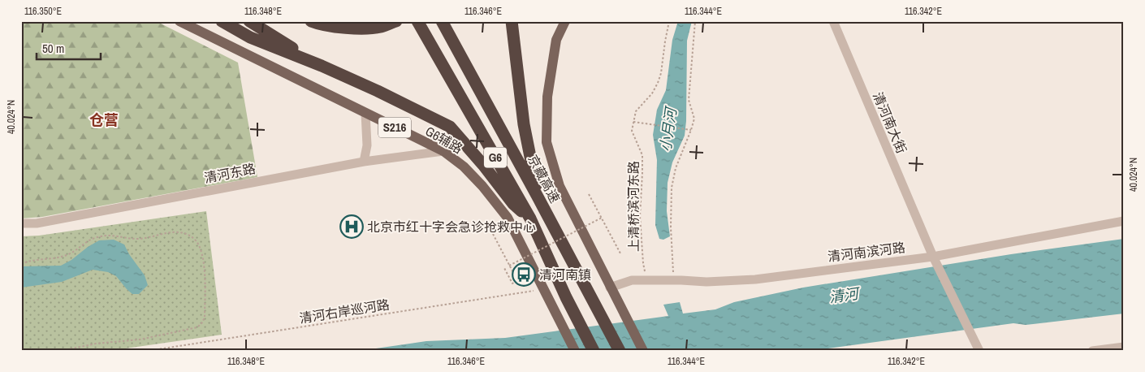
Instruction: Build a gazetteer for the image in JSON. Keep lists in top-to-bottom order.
{
  "streets": {
    "highway": ["G6", "京藏高速"],
    "main road": ["S216", "G6辅路"],
    "street": ["清河南大街", "清河东路", "清河南滨河路"],
    "path": ["上清桥滨河东路", "清河右岸巡河路"]
  },
  "crossings": [
    ["清河南大街", "清河南滨河路"],
    ["G6辅路", "清河东路"],
    ["G6辅路", "清河右岸巡河路"],
    ["上清桥滨河东路", "清河南滨河路"]
  ],
  "districts": ["仓营"],
  "water": ["小月河", "清河"],
  "places": {
    "hospital": ["北京市红十字会急诊抢救中心"],
    "bus stop": ["清河南镇"]
  },
  "scale_bar": "50 m",
  "coordinates": [
    "116.350°E",
    "116.348°E",
    "116.346°E",
    "116.344°E",
    "116.342°E",
    "40.024°N"
  ]
}
